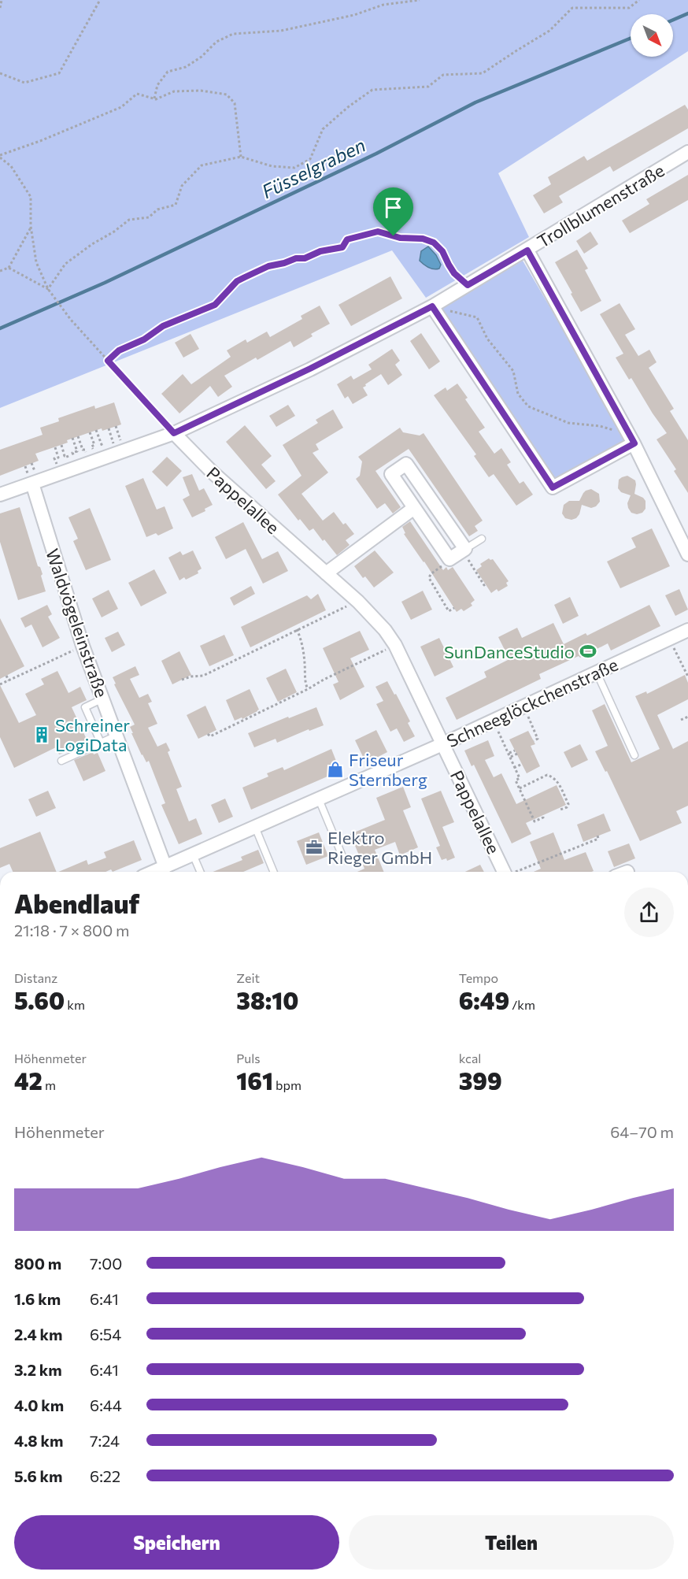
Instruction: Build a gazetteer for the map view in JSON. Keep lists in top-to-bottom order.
{
  "streets": {
    "street": [
      "Trollblumenstraße",
      "Pappelallee",
      "Waldvögeleinstraße",
      "Schneeglöckchenstraße"
    ]
  },
  "crossings": [
    ["Trollblumenstraße", "Pappelallee"],
    ["Trollblumenstraße", "Waldvögeleinstraße"],
    ["Pappelallee", "Schneeglöckchenstraße"],
    ["Waldvögeleinstraße", "Schneeglöckchenstraße"]
  ],
  "water": ["Füsselgraben"],
  "places": {
    "sports": ["SunDanceStudio"],
    "building": ["Schreiner LogiData"],
    "shop": ["Friseur Sternberg"],
    "office": ["Elektro Rieger GmbH"]
  },
  "north": "bottom right",
  "page": {
    "heading": ["Abendlauf", "21:18 · 7 × 800 m"],
    "stats": [
      ["Distanz", "5.60 km"],
      ["Zeit", "38:10"],
      ["Tempo", "6:49 /km"],
      ["Höhenmeter", "42 m"],
      ["Puls", "161 bpm"],
      ["kcal", "399"]
    ],
    "chart": ["Höhenmeter", "64–70 m"],
    "list": [
      {
        "name": "800 m",
        "note": "7:00"
      },
      {
        "name": "1.6 km",
        "note": "6:41"
      },
      {
        "name": "2.4 km",
        "note": "6:54"
      },
      {
        "name": "3.2 km",
        "note": "6:41"
      },
      {
        "name": "4.0 km",
        "note": "6:44"
      },
      {
        "name": "4.8 km",
        "note": "7:24"
      },
      {
        "name": "5.6 km",
        "note": "6:22"
      }
    ],
    "buttons": ["Speichern", "Teilen"]
  }
}
